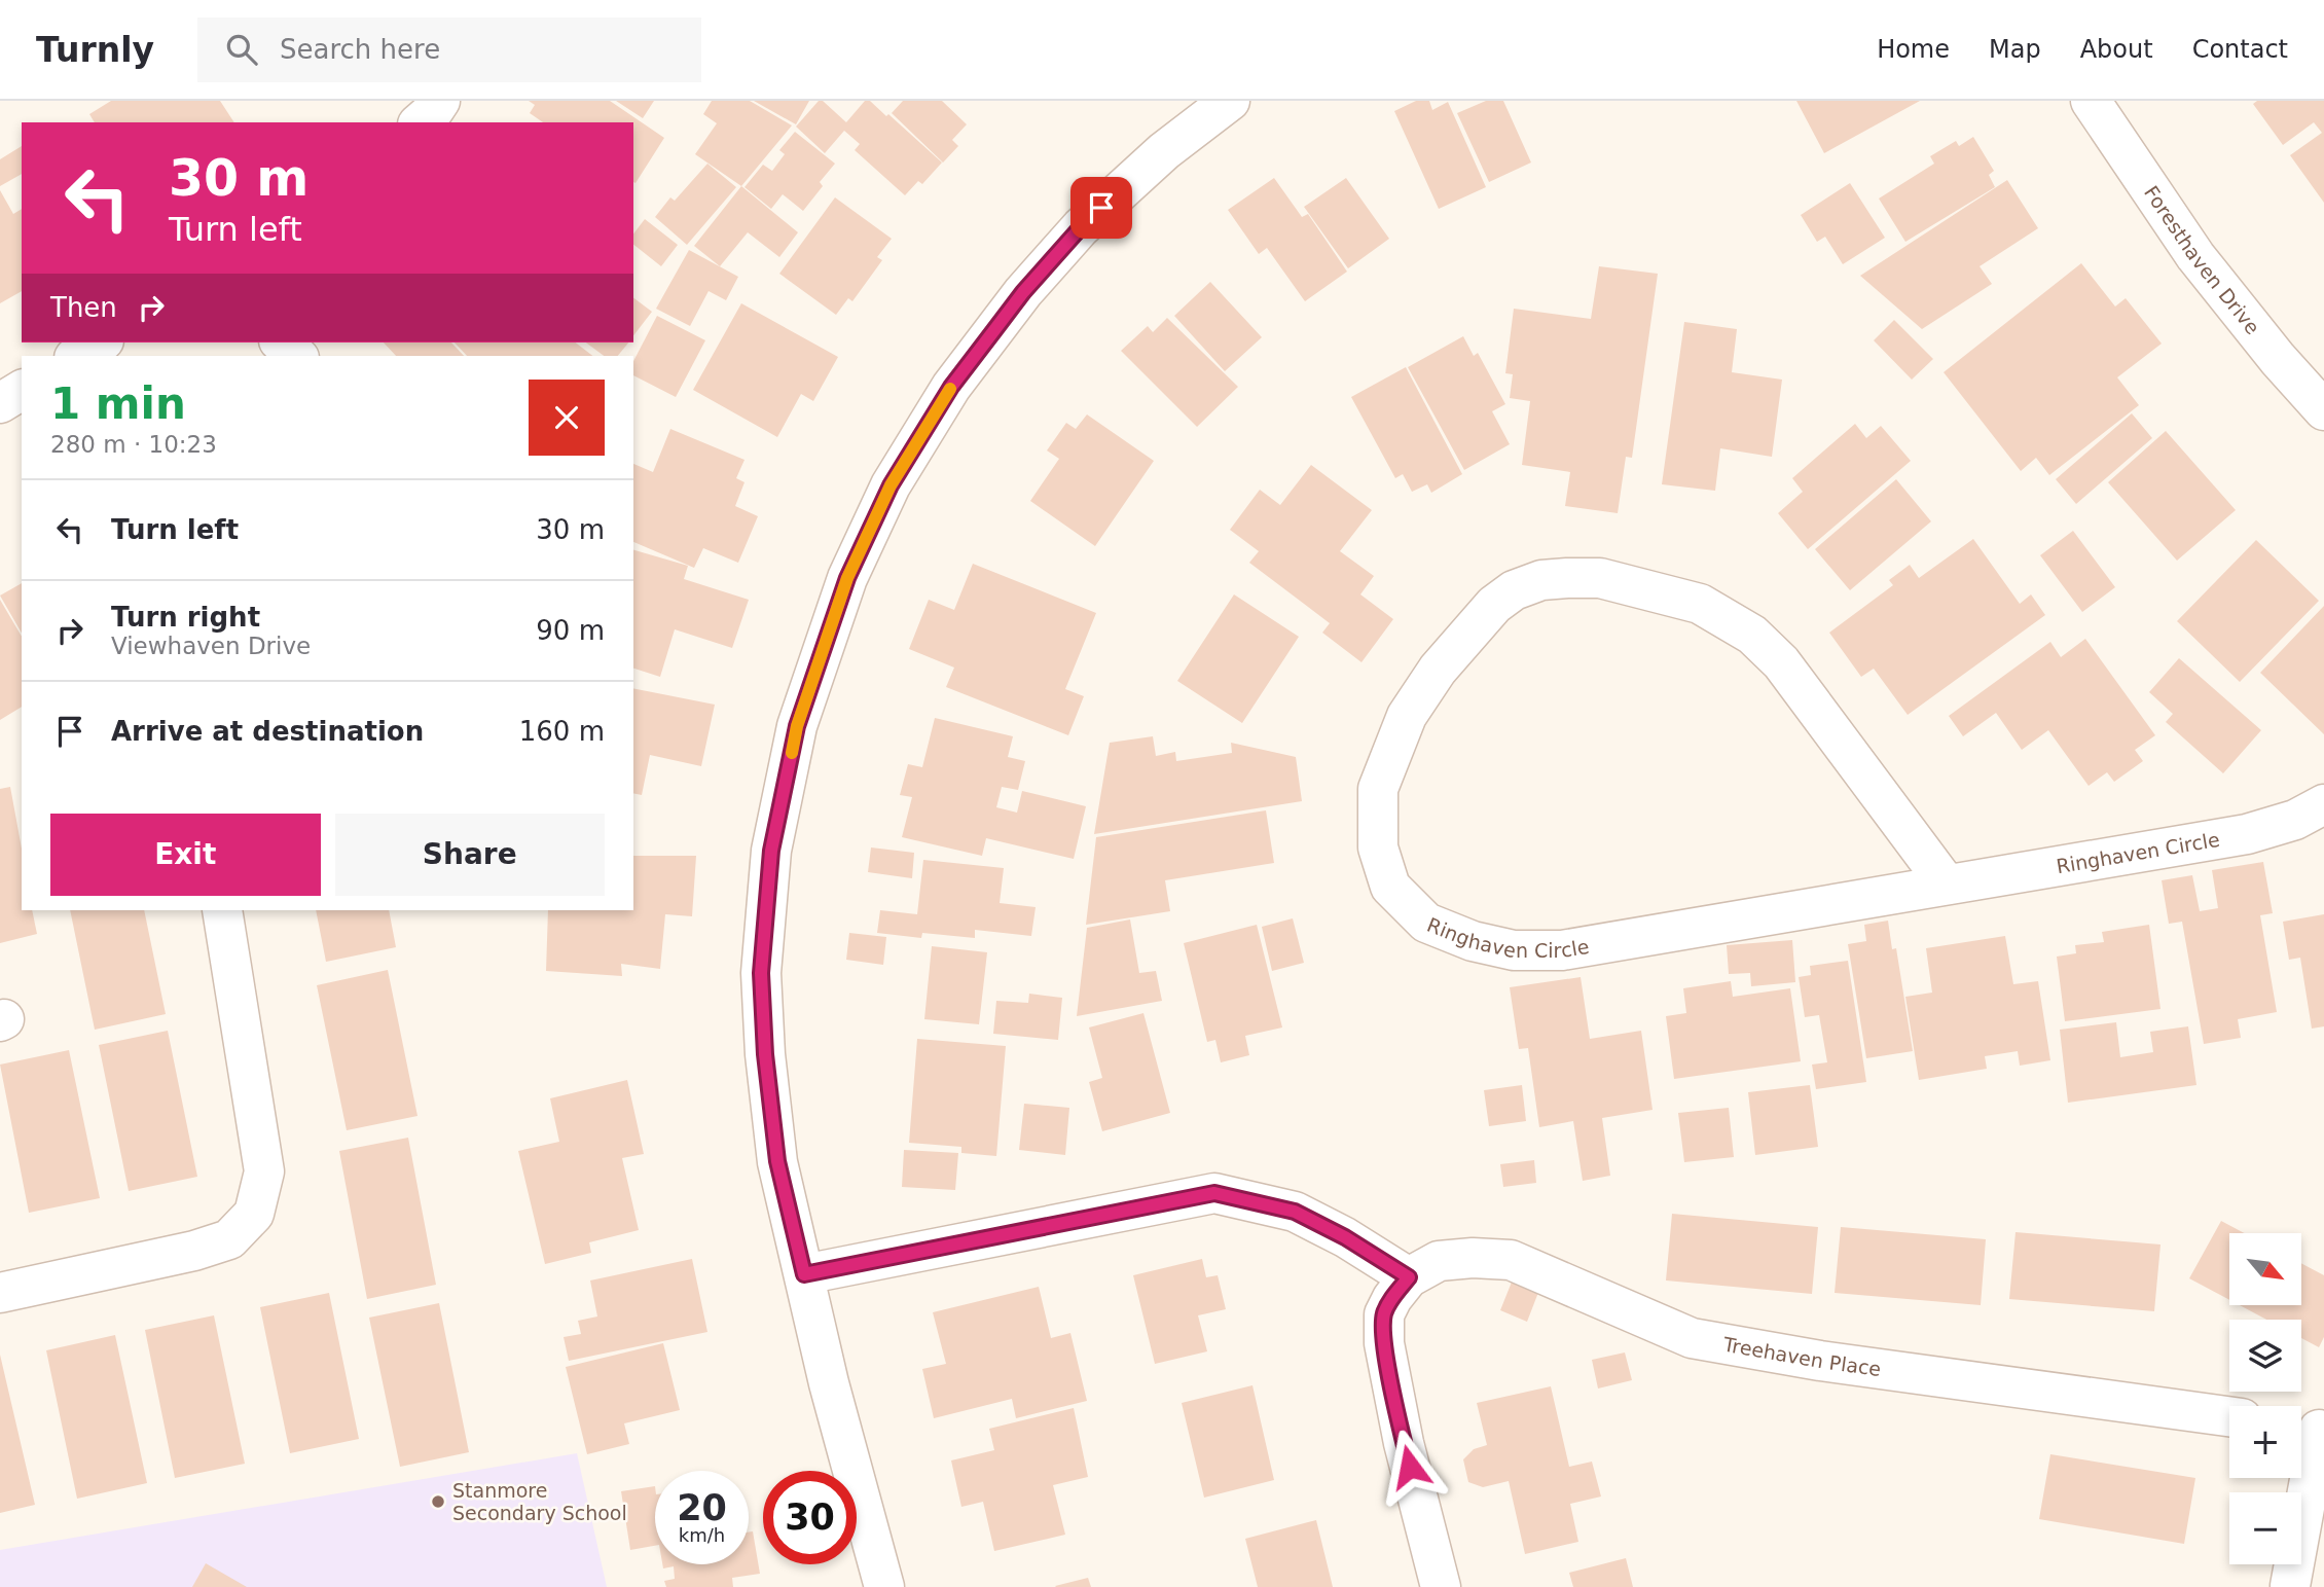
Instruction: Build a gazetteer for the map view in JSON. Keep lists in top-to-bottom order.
{
  "streets": {
    "street": ["Foresthaven Drive", "Ringhaven Circle", "Treehaven Place"]
  },
  "places": ["Stanmore Secondary School"],
  "north": "bottom right",
  "page": {
    "header": "Turnly",
    "search": "Search here",
    "nav": [
      "Home",
      "Map",
      "About",
      "Contact"
    ],
    "turn": ["30 m", "Turn left"],
    "then": "Then",
    "heading": ["1 min", "280 m · 10:23"],
    "list": [
      {
        "name": "Turn left",
        "value": "30 m"
      },
      {
        "name": "Turn right",
        "note": "Viewhaven Drive",
        "value": "90 m"
      },
      {
        "name": "Arrive at destination",
        "value": "160 m"
      }
    ],
    "buttons": ["Exit", "Share"],
    "map_buttons": ["+", "−"],
    "speed": "20 km/h",
    "limit": "30"
  }
}
